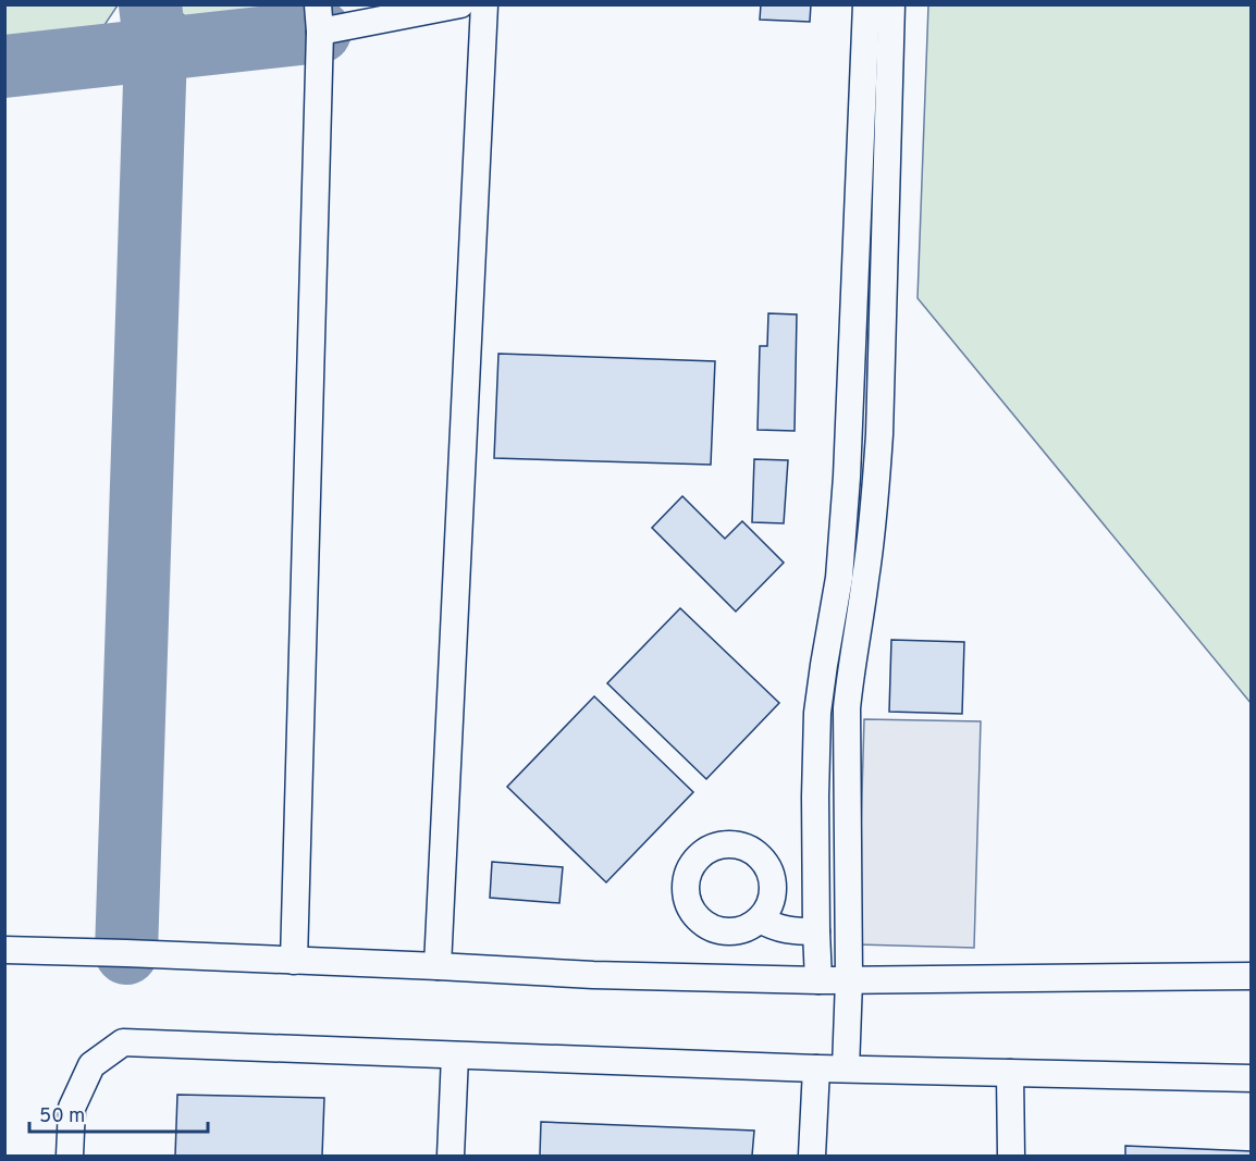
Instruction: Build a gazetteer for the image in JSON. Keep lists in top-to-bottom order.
{
  "scale_bar": "50 m"
}
